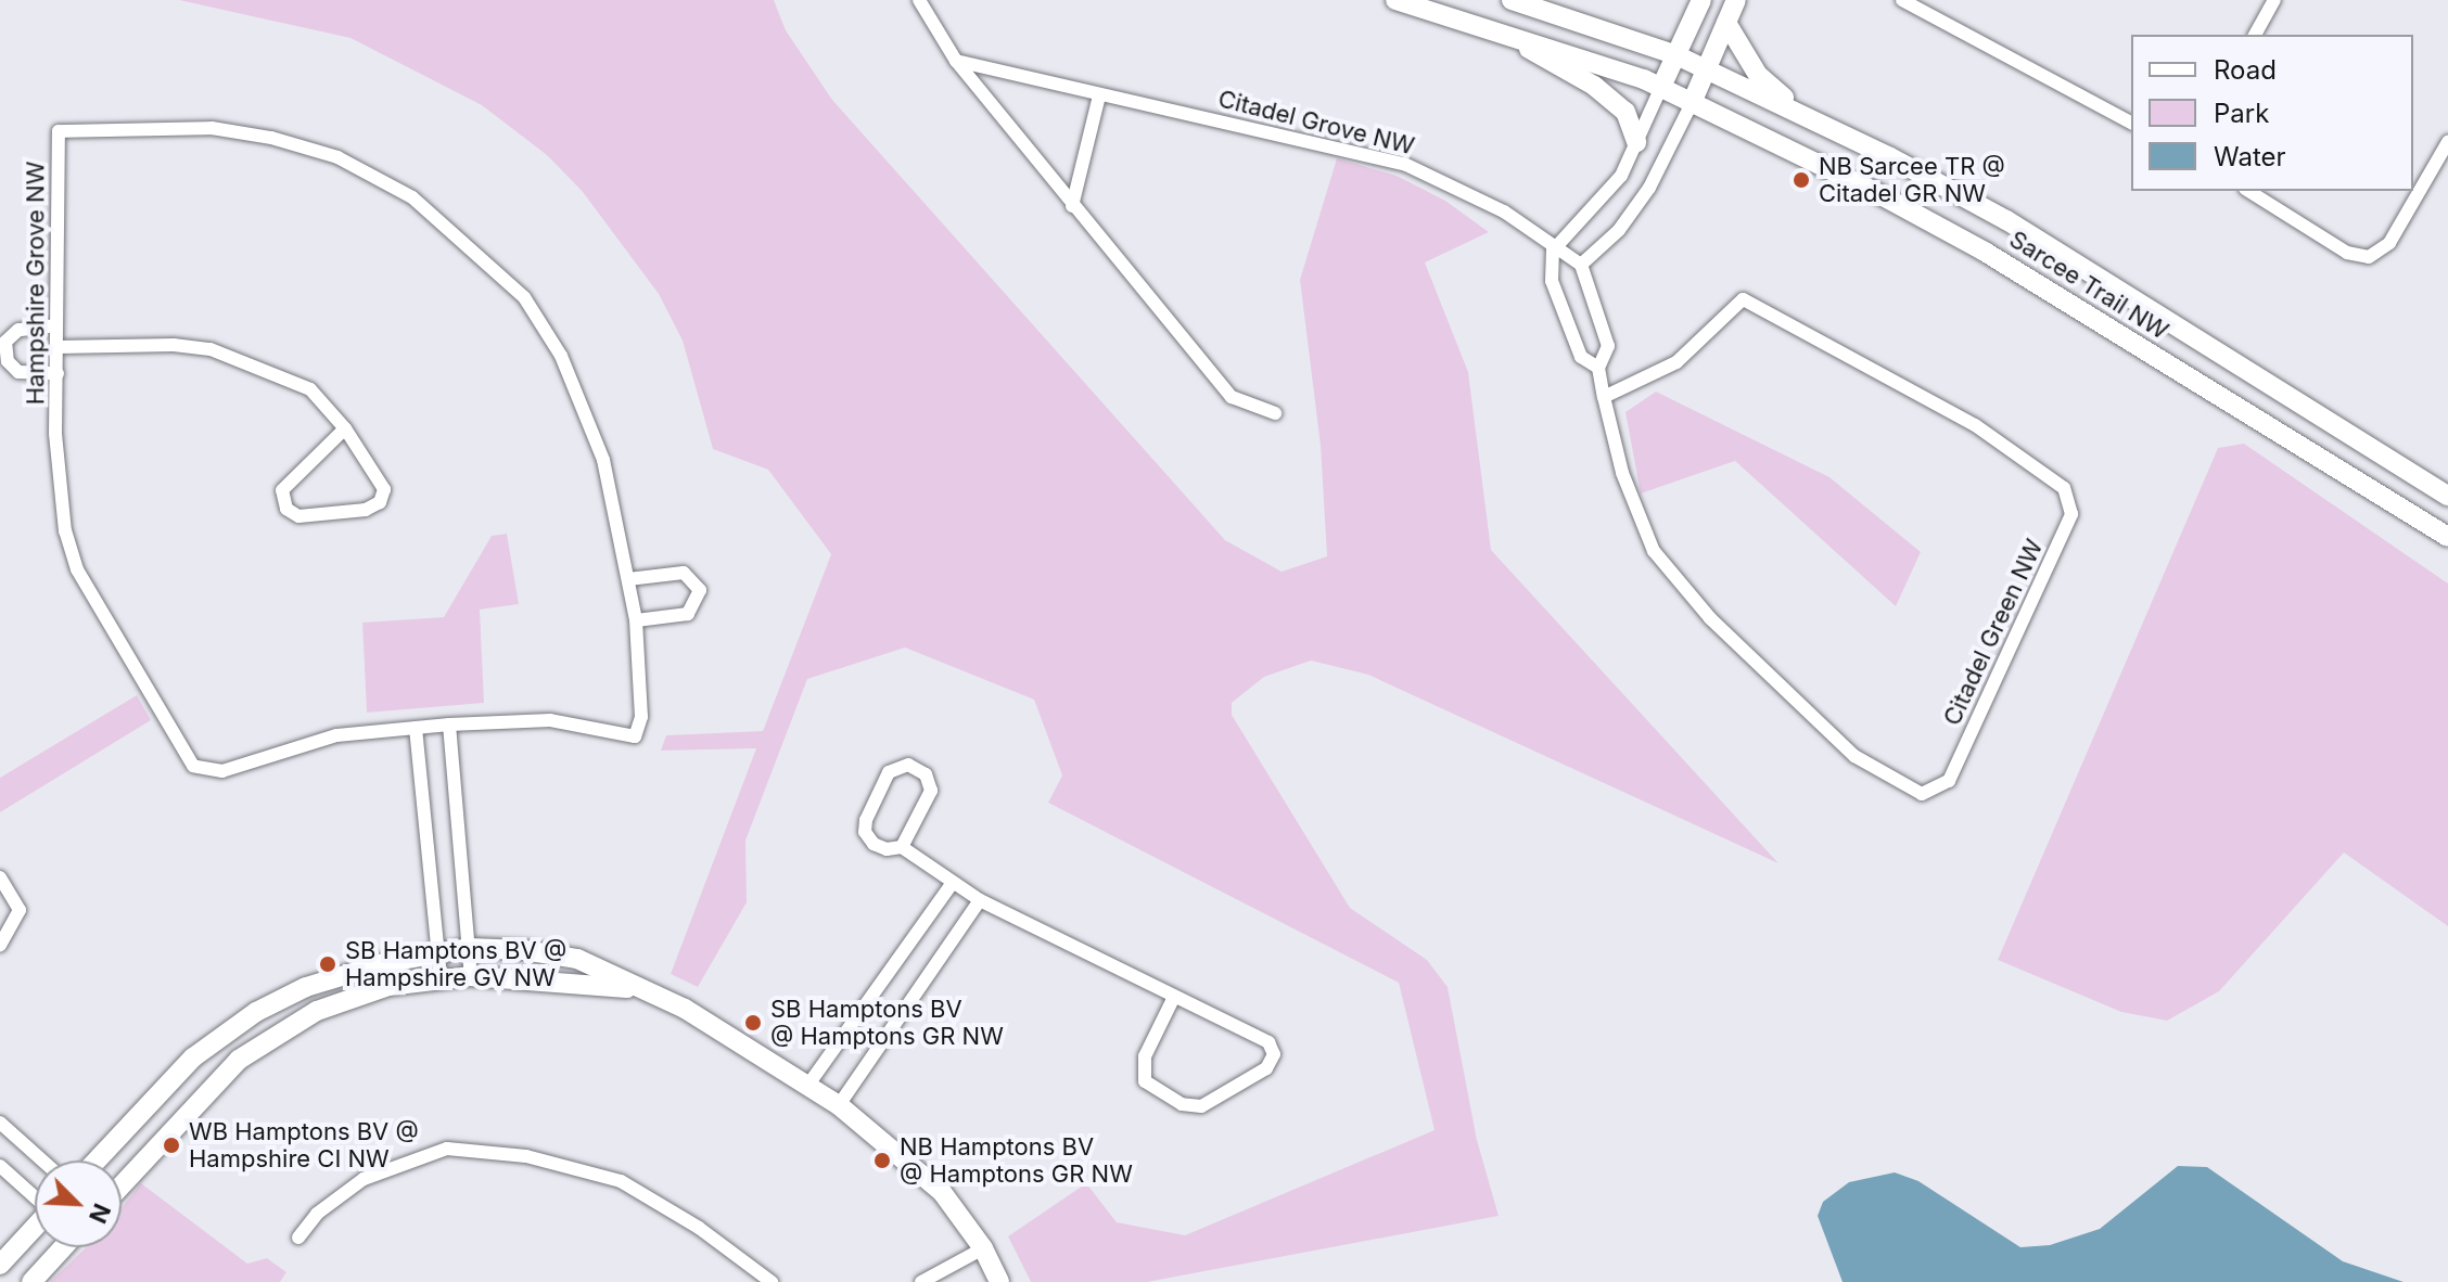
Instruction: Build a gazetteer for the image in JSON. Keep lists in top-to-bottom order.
{
  "streets": {
    "main road": ["Sarcee Trail NW"],
    "street": ["Citadel Grove NW", "Hampshire Grove NW", "Citadel Green NW"]
  },
  "crossings": [
    ["Citadel Grove NW", "Citadel Green NW"]
  ],
  "places": [
    "NB Sarcee TR @ Citadel GR NW",
    "SB Hamptons BV @ Hampshire GV NW",
    "SB Hamptons BV @ Hamptons GR NW",
    "WB Hamptons BV @ Hampshire CI NW",
    "NB Hamptons BV @ Hamptons GR NW"
  ],
  "legend": ["Road", "Park", "Water"],
  "north": "bottom right"
}
